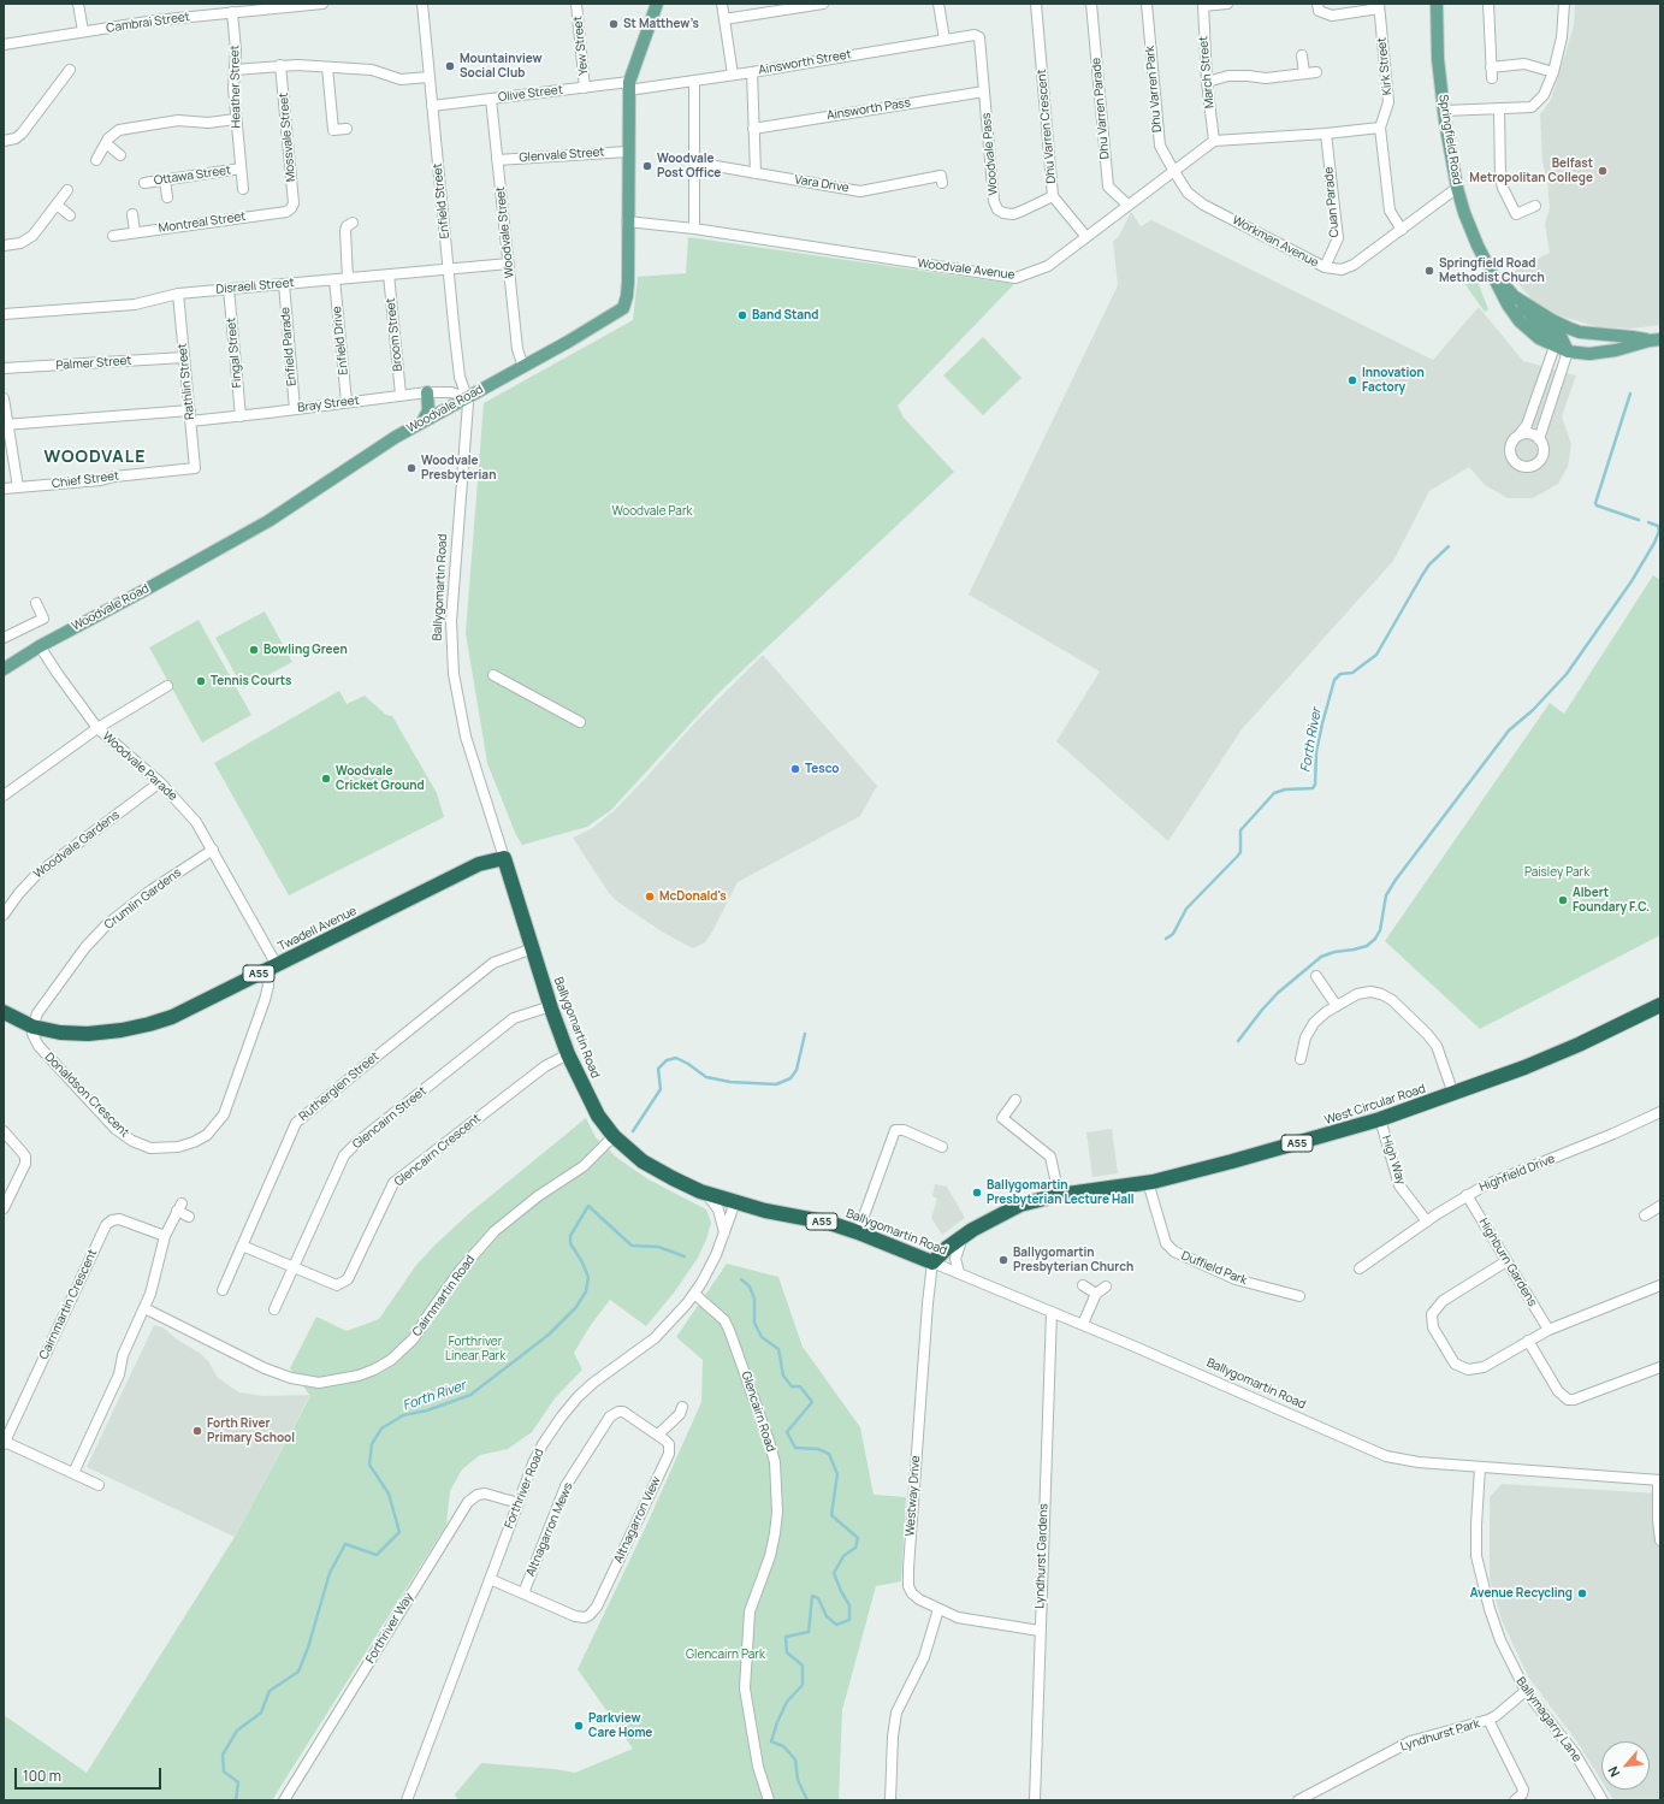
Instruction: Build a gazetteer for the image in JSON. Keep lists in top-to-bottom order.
{
  "streets": {
    "highway": [
      "Ballygomartin Road",
      "Twadell Avenue",
      "A55",
      "West Circular Road"
    ],
    "main road": ["Springfield Road", "Woodvale Road"],
    "street": [
      "Cambrai Street",
      "Yew Street",
      "Ainsworth Street",
      "Kirk Street",
      "March Street",
      "Heather Street",
      "Dhu Varren Park",
      "Olive Street",
      "Dhu Varren Parade",
      "Ainsworth Pass",
      "Dhu Varren Crescent",
      "Mossvale Street",
      "Woodvale Pass",
      "Glenvale Street",
      "Ottawa Street",
      "Vara Drive",
      "Enfield Street",
      "Cuan Parade",
      "Montreal Street",
      "Woodvale Street",
      "Workman Avenue",
      "Woodvale Avenue",
      "Disraeli Street",
      "Broom Street",
      "Enfield Drive",
      "Enfield Parade",
      "Fingal Street",
      "Palmer Street",
      "Rathlin Street",
      "Bray Street",
      "Chief Street",
      "Woodvale Parade",
      "Woodvale Gardens",
      "Crumlin Gardens",
      "Rutherglen Street",
      "Donaldson Crescent",
      "Glencairn Street",
      "Glencairn Crescent",
      "High Way",
      "Highfield Drive",
      "Highburn Gardens",
      "Duffield Park",
      "Cairnmartin Road",
      "Cairnmartin Crescent",
      "Glencairn Road",
      "Forthriver Road",
      "Westway Drive",
      "Altnagarron View",
      "Altnagarron Mews",
      "Lyndhurst Gardens",
      "Forthriver Way",
      "Ballymagarry Lane",
      "Lyndhurst Park"
    ]
  },
  "crossings": [
    ["Cambrai Street", "Heather Street"],
    ["Yew Street", "Olive Street"],
    ["Ainsworth Street", "Olive Street"],
    ["Ainsworth Street", "Woodvale Pass"],
    ["Ainsworth Street", "Woodvale Road"],
    ["March Street", "Woodvale Avenue"],
    ["Heather Street", "Ottawa Street"],
    ["Dhu Varren Park", "Workman Avenue"],
    ["Dhu Varren Park", "Woodvale Avenue"],
    ["Olive Street", "Enfield Street"],
    ["Olive Street", "Woodvale Street"],
    ["Olive Street", "Woodvale Road"],
    ["Dhu Varren Parade", "Woodvale Avenue"],
    ["Ainsworth Pass", "Woodvale Pass"],
    ["Dhu Varren Crescent", "Woodvale Pass"],
    ["Dhu Varren Crescent", "Woodvale Avenue"],
    ["Mossvale Street", "Montreal Street"],
    ["Springfield Road", "Workman Avenue"],
    ["Glenvale Street", "Woodvale Street"],
    ["Glenvale Street", "Woodvale Road"],
    ["Enfield Street", "Disraeli Street"],
    ["Enfield Street", "Bray Street"],
    ["Enfield Street", "Woodvale Road"],
    ["Enfield Street", "Ballygomartin Road"],
    ["Cuan Parade", "Workman Avenue"],
    ["Woodvale Street", "Disraeli Street"],
    ["Woodvale Street", "Woodvale Road"],
    ["Workman Avenue", "Woodvale Avenue"],
    ["Woodvale Avenue", "Woodvale Road"],
    ["Disraeli Street", "Broom Street"],
    ["Disraeli Street", "Enfield Drive"],
    ["Disraeli Street", "Enfield Parade"],
    ["Disraeli Street", "Fingal Street"],
    ["Disraeli Street", "Rathlin Street"],
    ["Broom Street", "Bray Street"],
    ["Enfield Drive", "Bray Street"],
    ["Enfield Parade", "Bray Street"],
    ["Fingal Street", "Bray Street"],
    ["Palmer Street", "Rathlin Street"],
    ["Rathlin Street", "Bray Street"],
    ["Rathlin Street", "Chief Street"],
    ["Bray Street", "Woodvale Road"],
    ["Bray Street", "Ballygomartin Road"],
    ["Woodvale Road", "Ballygomartin Road"],
    ["Woodvale Road", "Woodvale Parade"],
    ["Ballygomartin Road", "Twadell Avenue"],
    ["Ballygomartin Road", "Rutherglen Street"],
    ["Ballygomartin Road", "West Circular Road"],
    ["Ballygomartin Road", "Glencairn Street"],
    ["Ballygomartin Road", "Glencairn Crescent"],
    ["Ballygomartin Road", "Cairnmartin Road"],
    ["Ballygomartin Road", "Forthriver Road"],
    ["Ballygomartin Road", "Westway Drive"],
    ["Ballygomartin Road", "Lyndhurst Gardens"],
    ["Ballygomartin Road", "Ballymagarry Lane"],
    ["Woodvale Parade", "Woodvale Gardens"],
    ["Woodvale Parade", "Crumlin Gardens"],
    ["Woodvale Parade", "Twadell Avenue"],
    ["Crumlin Gardens", "Twadell Avenue"],
    ["Crumlin Gardens", "Donaldson Crescent"],
    ["Twadell Avenue", "Donaldson Crescent"],
    ["Rutherglen Street", "Glencairn Crescent"],
    ["West Circular Road", "High Way"],
    ["West Circular Road", "Duffield Park"],
    ["West Circular Road", "Westway Drive"],
    ["Glencairn Street", "Glencairn Crescent"],
    ["High Way", "Highfield Drive"],
    ["Highfield Drive", "Highburn Gardens"],
    ["Glencairn Road", "Forthriver Road"],
    ["Forthriver Road", "Forthriver Way"],
    ["Westway Drive", "Lyndhurst Gardens"],
    ["Altnagarron View", "Altnagarron Mews"],
    ["Ballymagarry Lane", "Lyndhurst Park"]
  ],
  "districts": ["WOODVALE"],
  "water": ["Forth River"],
  "parks": [
    "Woodvale Park",
    "Paisley Park",
    "Forthriver Linear Park",
    "Glencairn Park"
  ],
  "places": [
    "St Matthew’s",
    "Mountainview Social Club",
    "Woodvale Post Office",
    "Belfast Metropolitan College",
    "Springfield Road Methodist Church",
    "Band Stand",
    "Innovation Factory",
    "Woodvale Presbyterian",
    "Bowling Green",
    "Tennis Courts",
    "Tesco",
    "Woodvale Cricket Ground",
    "McDonald's",
    "Albert Foundary F.C.",
    "Ballygomartin Presbyterian Lecture Hall",
    "Ballygomartin Presbyterian Church",
    "Forth River Primary School",
    "Avenue Recycling",
    "Parkview Care Home"
  ],
  "scale_bar": "100 m",
  "north": "bottom left"
}
